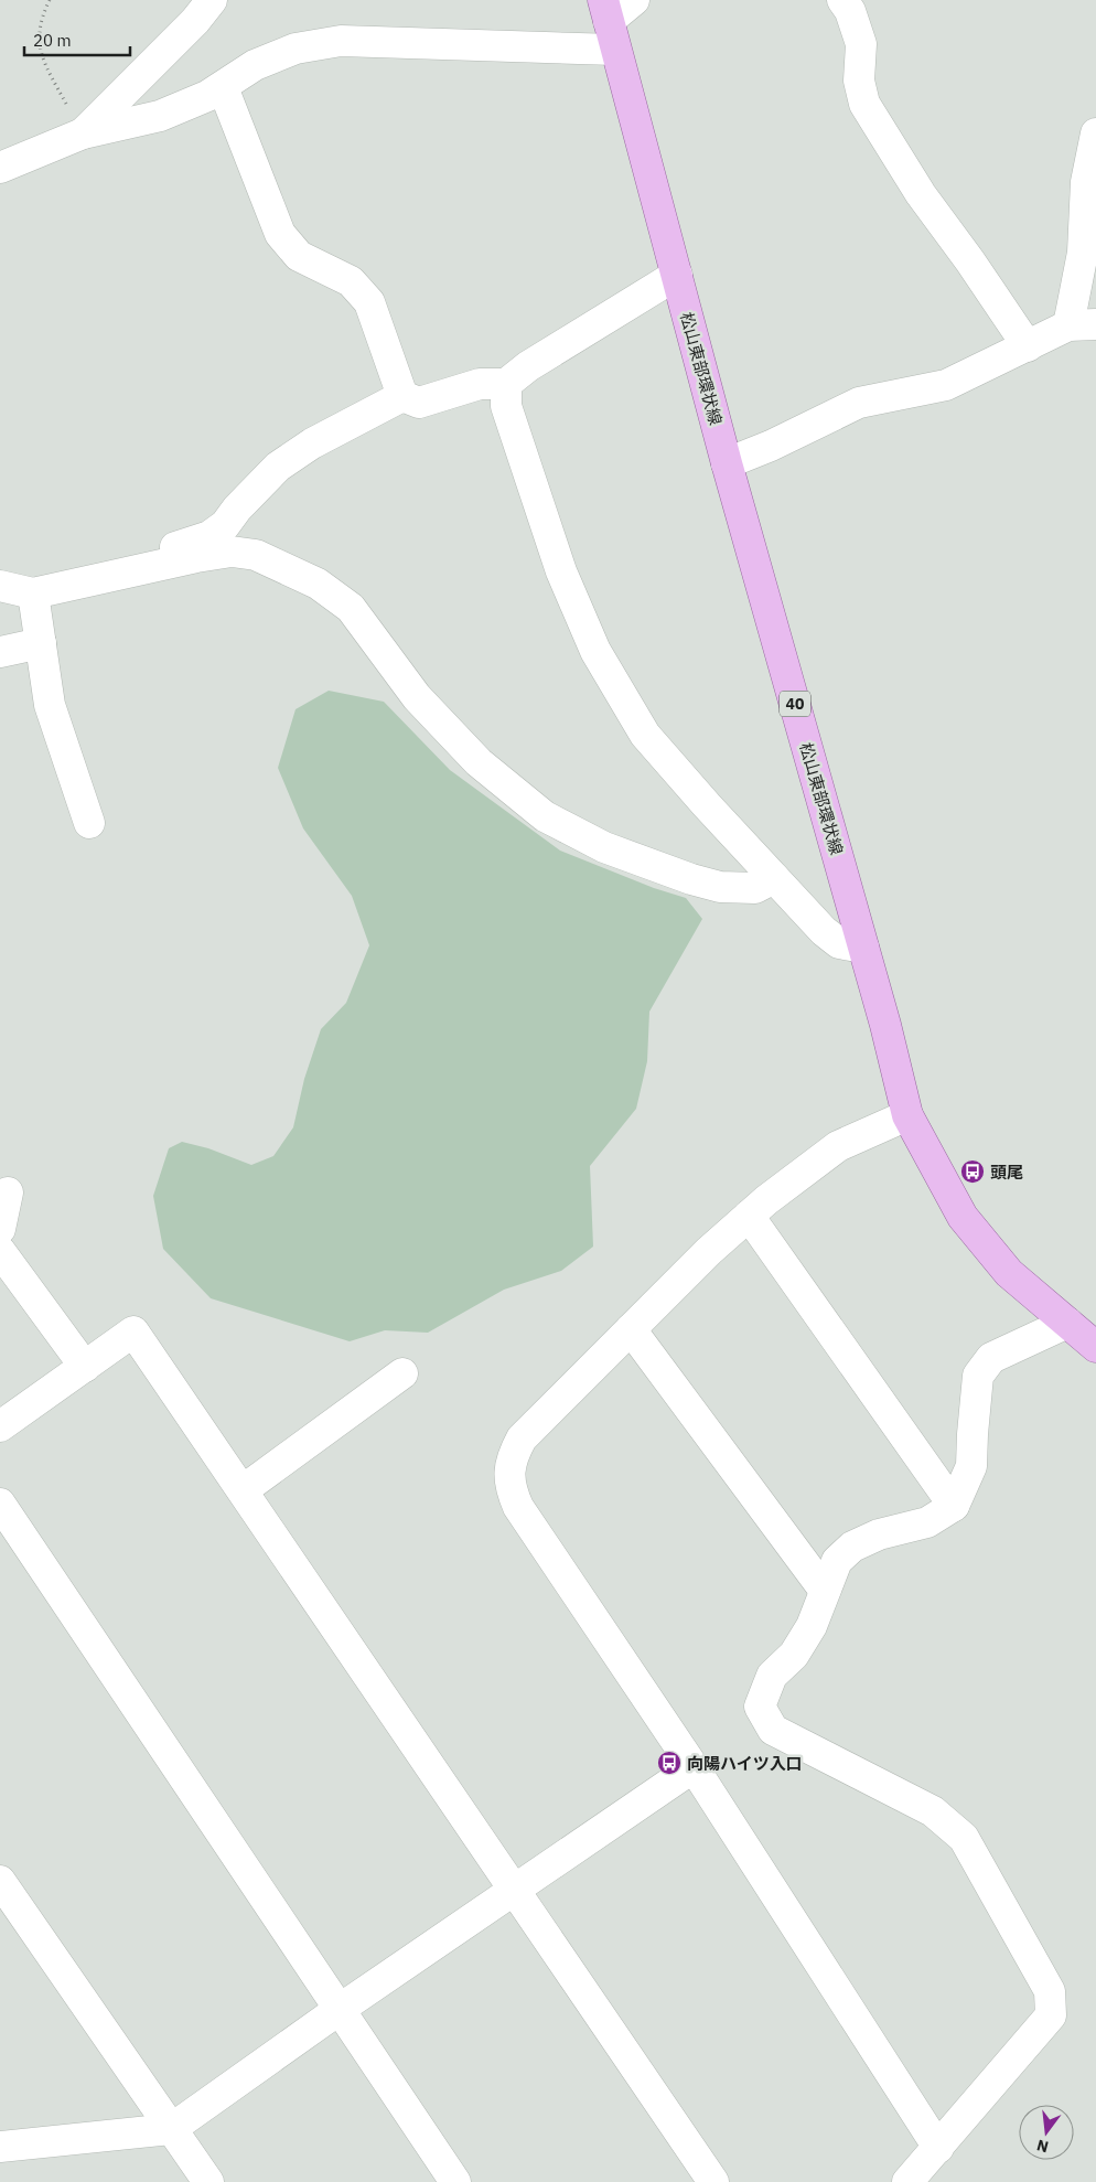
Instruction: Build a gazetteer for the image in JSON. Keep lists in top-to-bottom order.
{
  "streets": {
    "main road": ["松山東部環状線", "40"]
  },
  "places": {
    "bus stop": ["頭尾", "向陽ハイツ入口"]
  },
  "scale_bar": "20 m",
  "north": "bottom"
}
